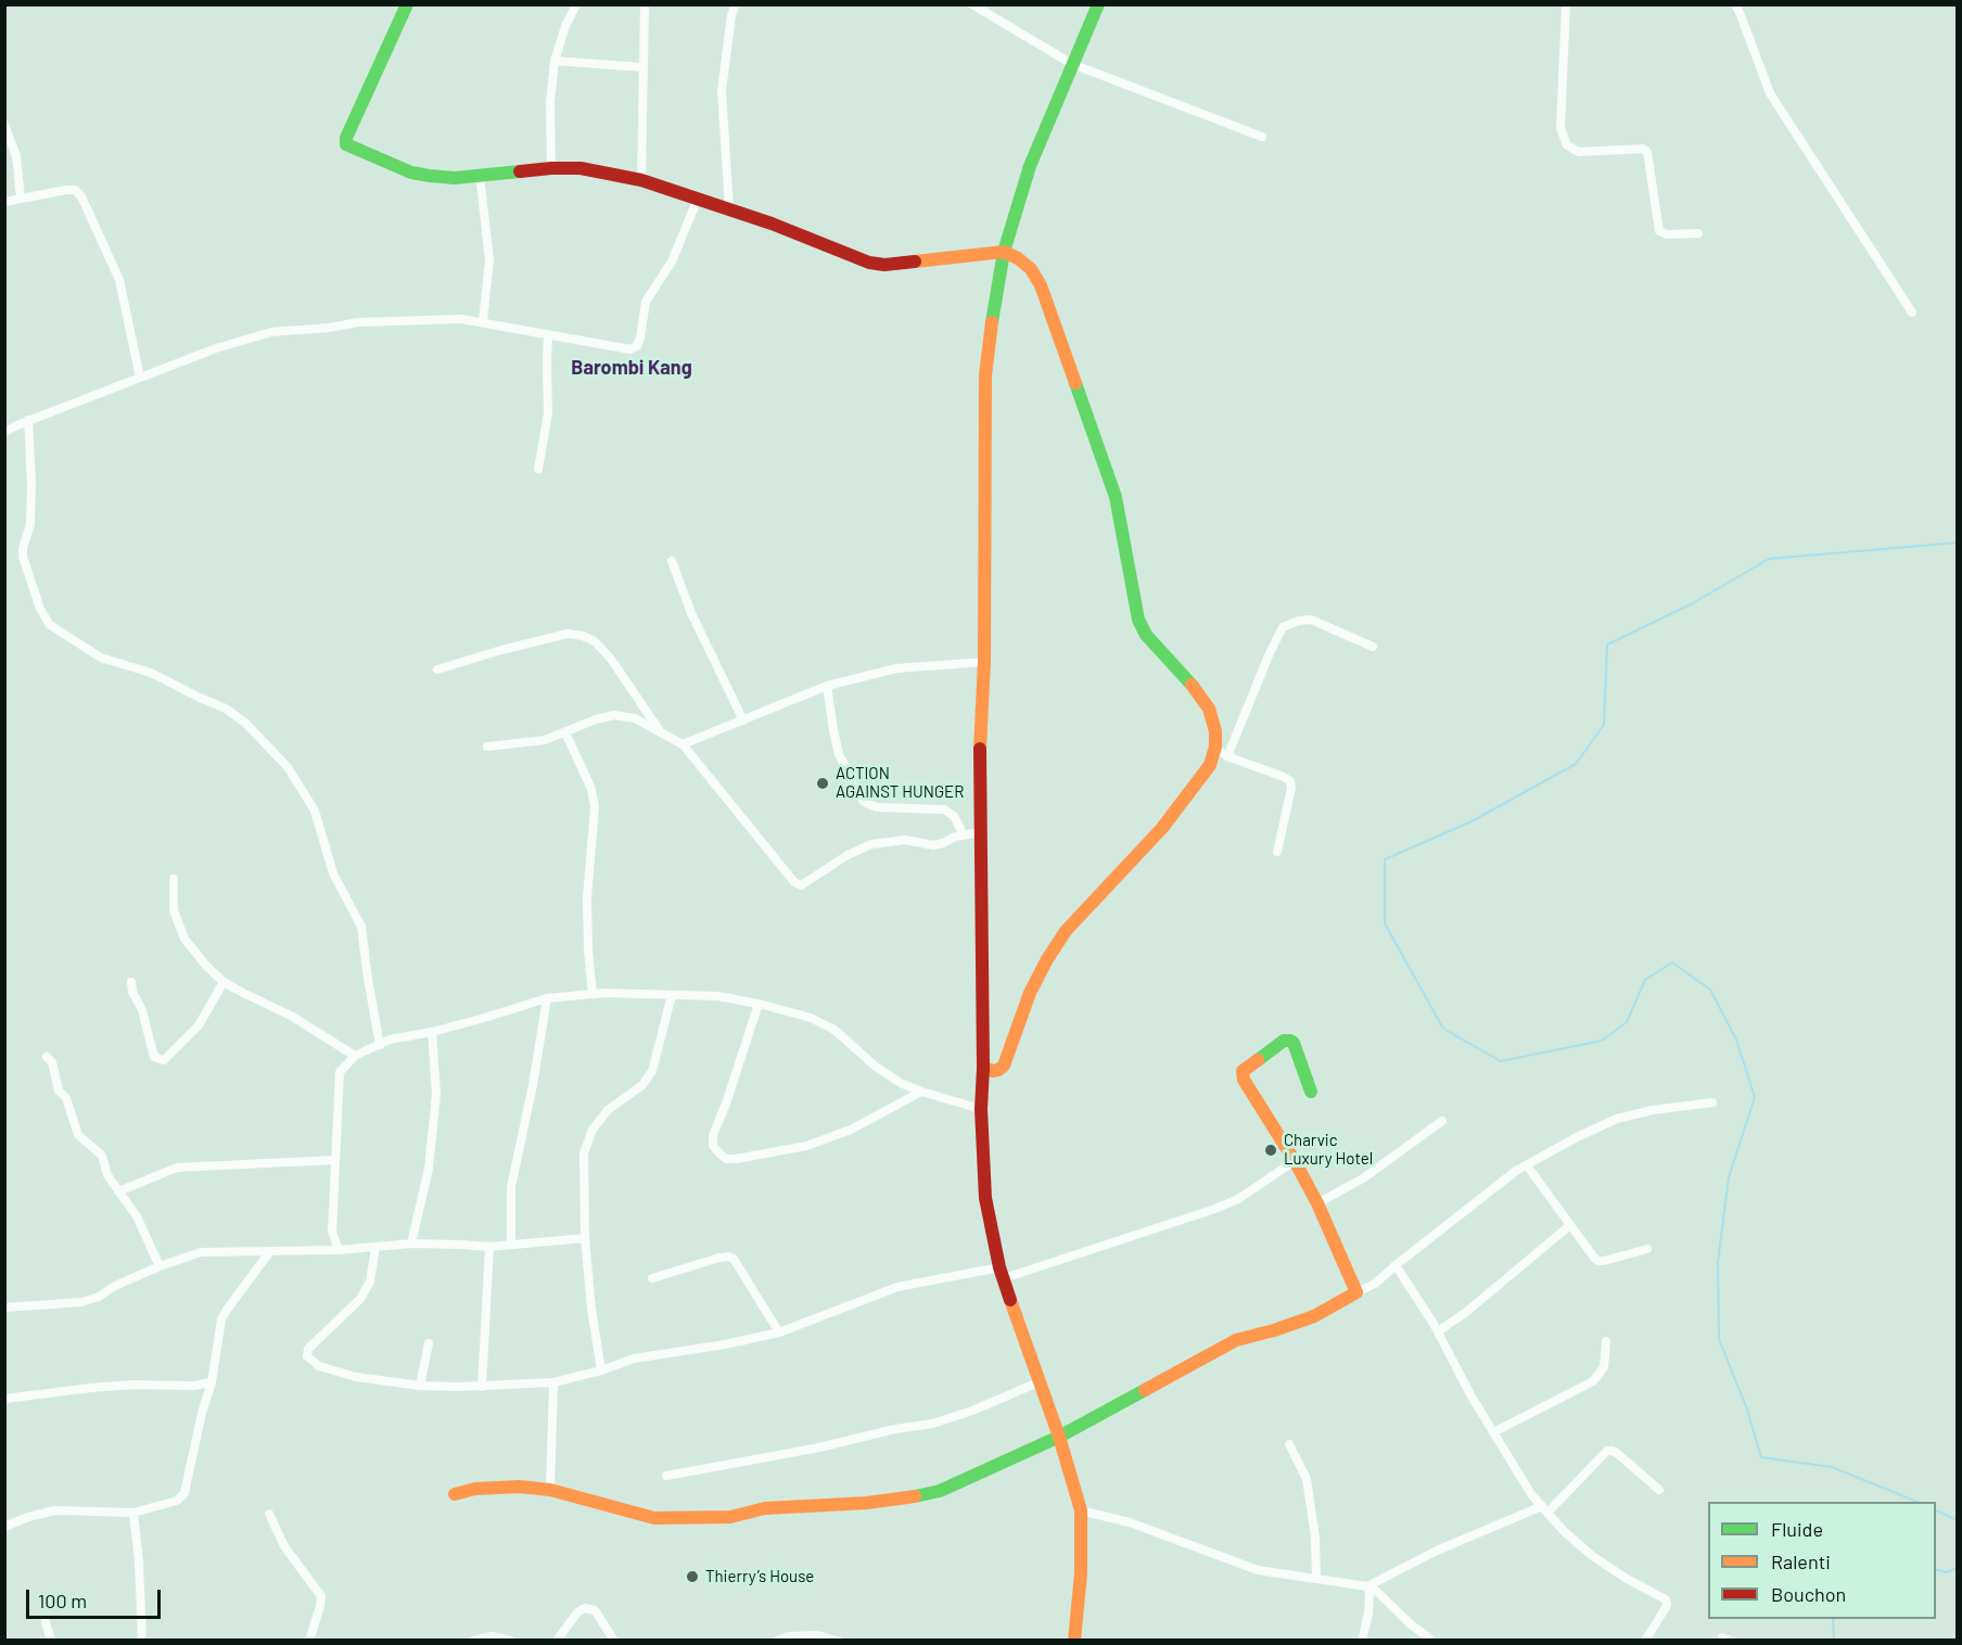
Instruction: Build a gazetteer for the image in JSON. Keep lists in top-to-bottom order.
{
  "districts": ["Barombi Kang"],
  "places": ["ACTION AGAINST HUNGER", "Charvic Luxury Hotel", "Thierry’s House"],
  "legend": ["Fluide", "Ralenti", "Bouchon"],
  "scale_bar": "100 m"
}
